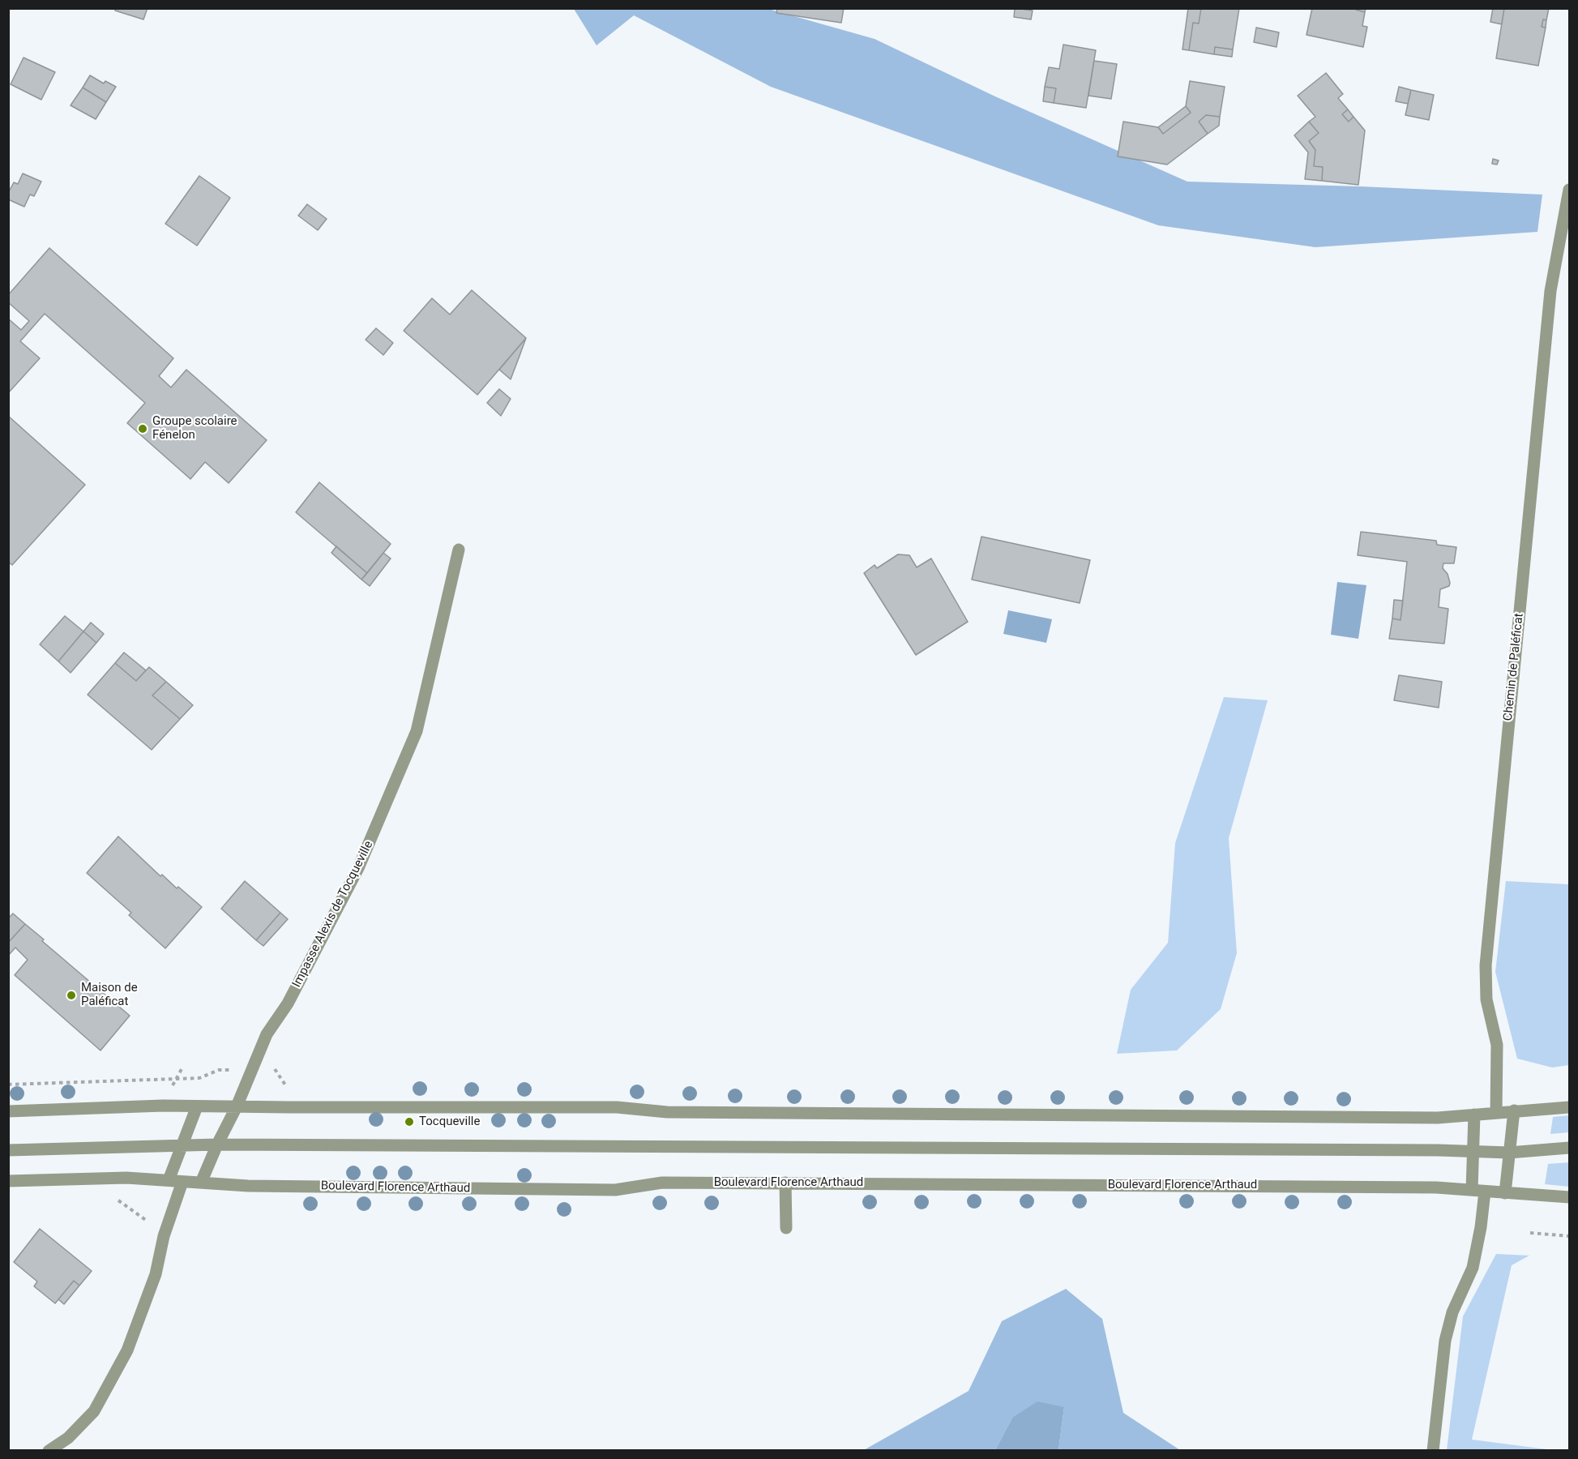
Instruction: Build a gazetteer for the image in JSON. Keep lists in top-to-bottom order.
{
  "streets": {
    "street": ["Chemin de Paléficat", "Impasse Alexis de Tocqueville", "Boulevard Florence Arthaud"]
  },
  "crossings": [
    ["Impasse Alexis de Tocqueville", "Boulevard Florence Arthaud"]
  ],
  "places": ["Groupe scolaire Fénelon", "Maison de Paléficat", "Tocqueville"]
}
